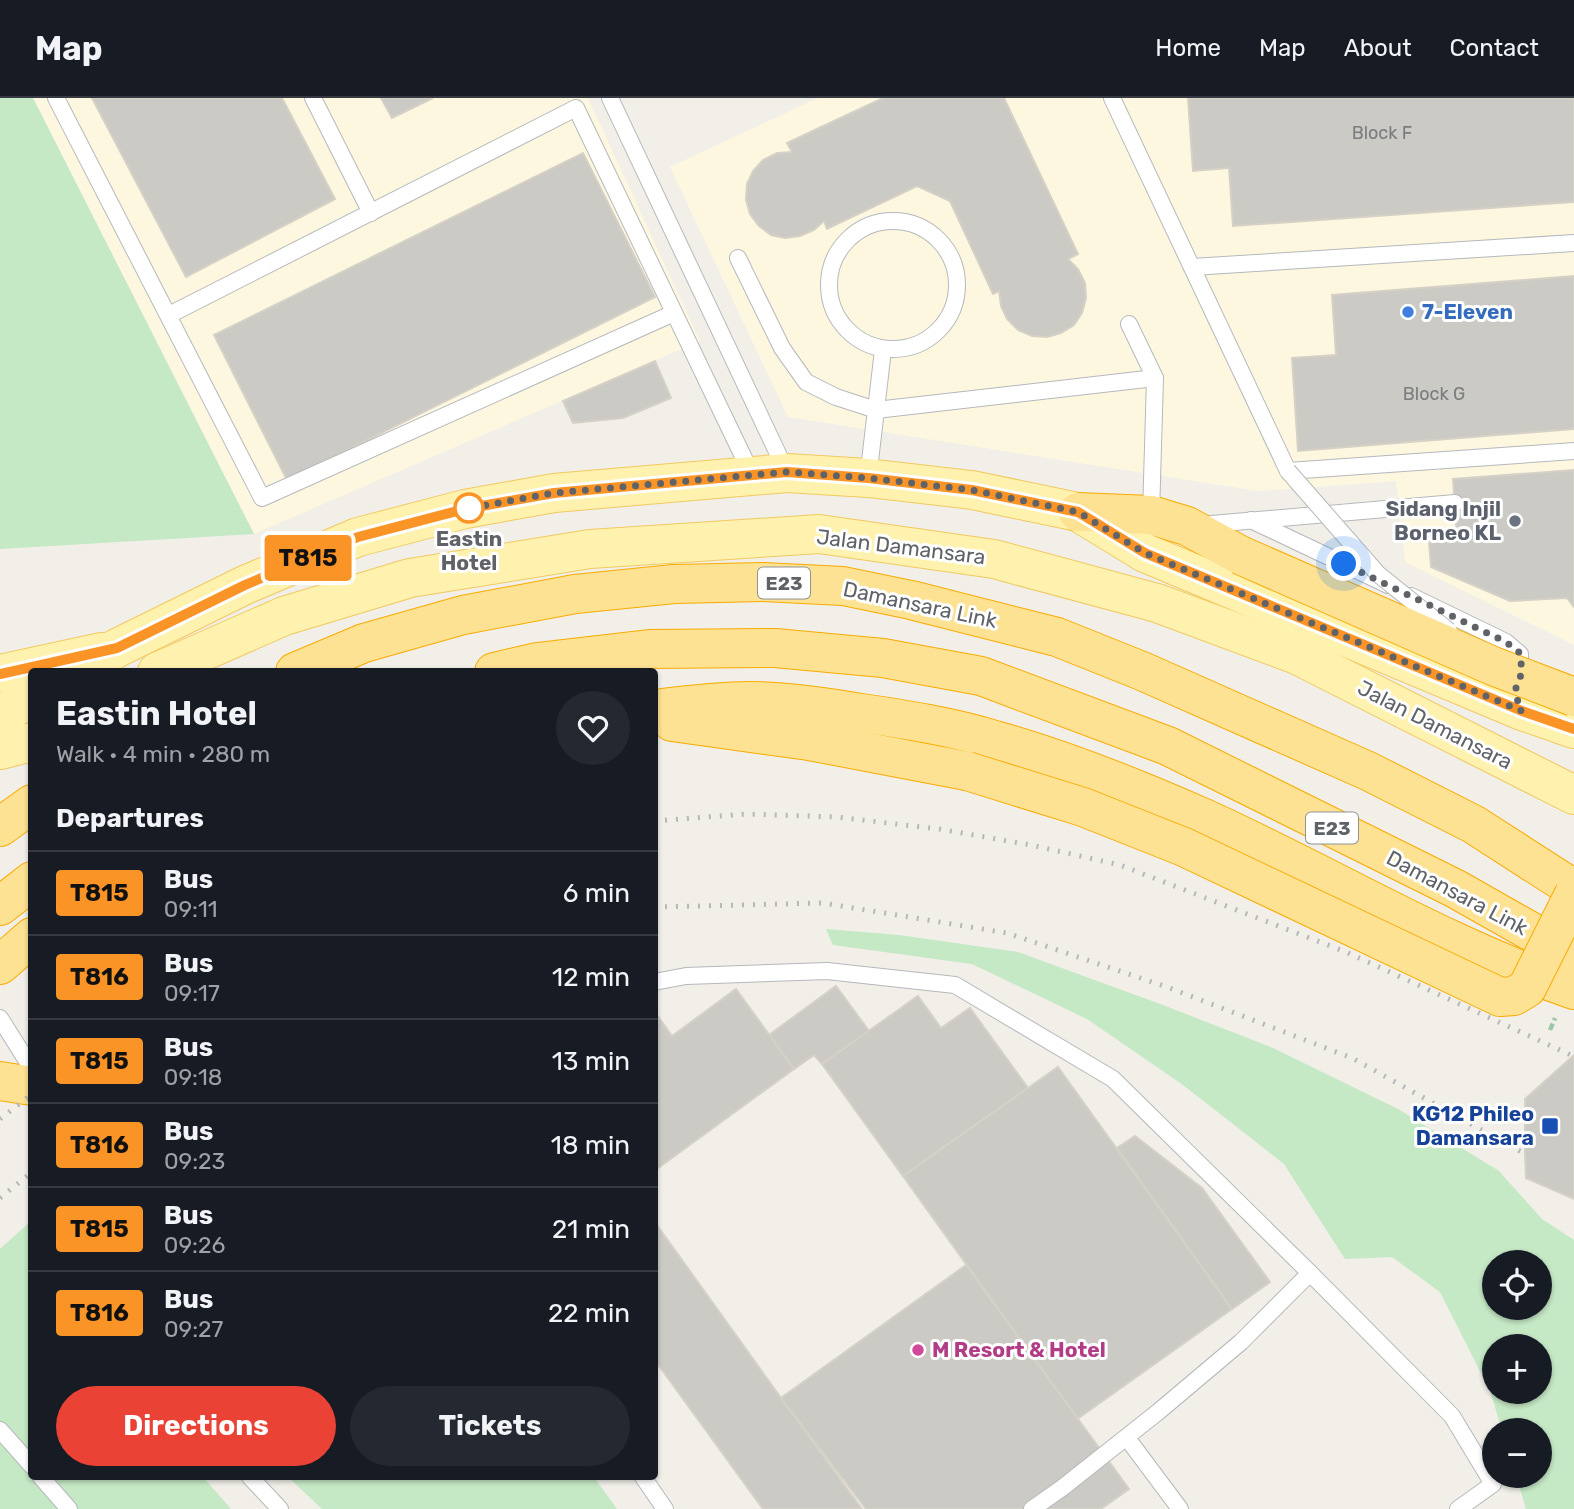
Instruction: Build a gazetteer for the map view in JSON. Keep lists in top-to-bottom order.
{
  "streets": {
    "highway": ["E23", "Damansara Link"],
    "main road": ["Jalan Damansara"]
  },
  "crossings": [
    ["E23", "Damansara Link"]
  ],
  "places": {
    "other": [
      "7-Eleven",
      "Eastin Hotel",
      "Sidang Injil Borneo KL",
      "M Resort & Hotel"
    ],
    "transit": ["KG12 Phileo Damansara"]
  },
  "lines": ["bus line T815"],
  "house_numbers": ["Block F", "Block G"],
  "page": {
    "header": "Map",
    "nav": [
      "Home",
      "Map",
      "About",
      "Contact"
    ],
    "on_map": "T815",
    "heading": [
      ["Eastin Hotel", "Walk · 4 min · 280 m"],
      "Departures"
    ],
    "list": [
      {
        "mark": "T815",
        "name": "Bus",
        "note": "09:11",
        "value": "6 min"
      },
      {
        "mark": "T816",
        "name": "Bus",
        "note": "09:17",
        "value": "12 min"
      },
      {
        "mark": "T815",
        "name": "Bus",
        "note": "09:18",
        "value": "13 min"
      },
      {
        "mark": "T816",
        "name": "Bus",
        "note": "09:23",
        "value": "18 min"
      },
      {
        "mark": "T815",
        "name": "Bus",
        "note": "09:26",
        "value": "21 min"
      },
      {
        "mark": "T816",
        "name": "Bus",
        "note": "09:27",
        "value": "22 min"
      }
    ],
    "map_buttons": ["+", "−"],
    "buttons": ["Directions", "Tickets"]
  }
}
